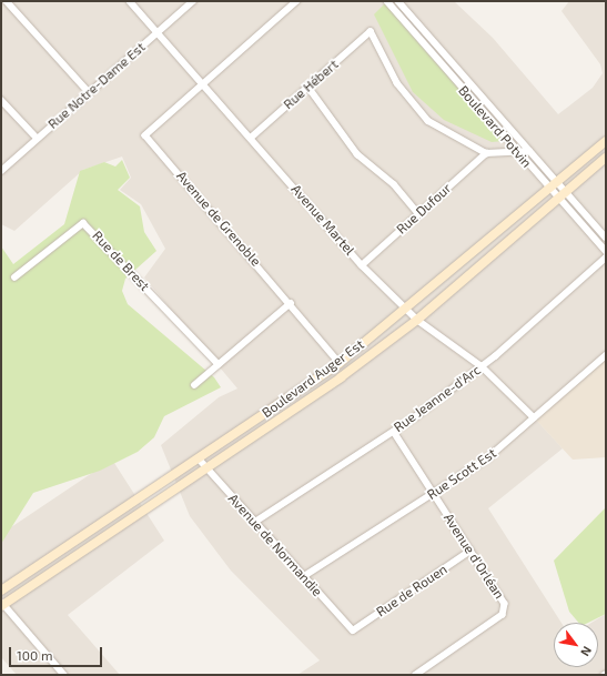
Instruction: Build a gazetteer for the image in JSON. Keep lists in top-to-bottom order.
{
  "streets": {
    "main road": ["Boulevard Auger Est"],
    "street": [
      "Rue Hébert",
      "Rue Notre-Dame Est",
      "Boulevard Potvin",
      "Rue Dufour",
      "Avenue de Grenoble",
      "Avenue Martel",
      "Rue de Brest",
      "Rue Jeanne-d'Arc",
      "Rue Scott Est",
      "Avenue de Normandie",
      "Avenue d'Orléan",
      "Rue de Rouen"
    ]
  },
  "crossings": [
    ["Rue Hébert", "Rue Dufour"],
    ["Rue Hébert", "Avenue Martel"],
    ["Rue Notre-Dame Est", "Avenue Martel"],
    ["Boulevard Potvin", "Boulevard Auger Est"],
    ["Rue Dufour", "Avenue Martel"],
    ["Avenue de Grenoble", "Avenue Martel"],
    ["Avenue de Grenoble", "Boulevard Auger Est"],
    ["Avenue Martel", "Boulevard Auger Est"],
    ["Avenue Martel", "Rue Jeanne-d'Arc"],
    ["Avenue Martel", "Rue Scott Est"],
    ["Boulevard Auger Est", "Avenue de Normandie"],
    ["Rue Jeanne-d'Arc", "Avenue de Normandie"],
    ["Rue Jeanne-d'Arc", "Avenue d'Orléan"],
    ["Rue Scott Est", "Avenue de Normandie"],
    ["Rue Scott Est", "Avenue d'Orléan"],
    ["Avenue de Normandie", "Rue de Rouen"],
    ["Avenue d'Orléan", "Rue de Rouen"]
  ],
  "scale_bar": "100 m",
  "north": "bottom right"
}
